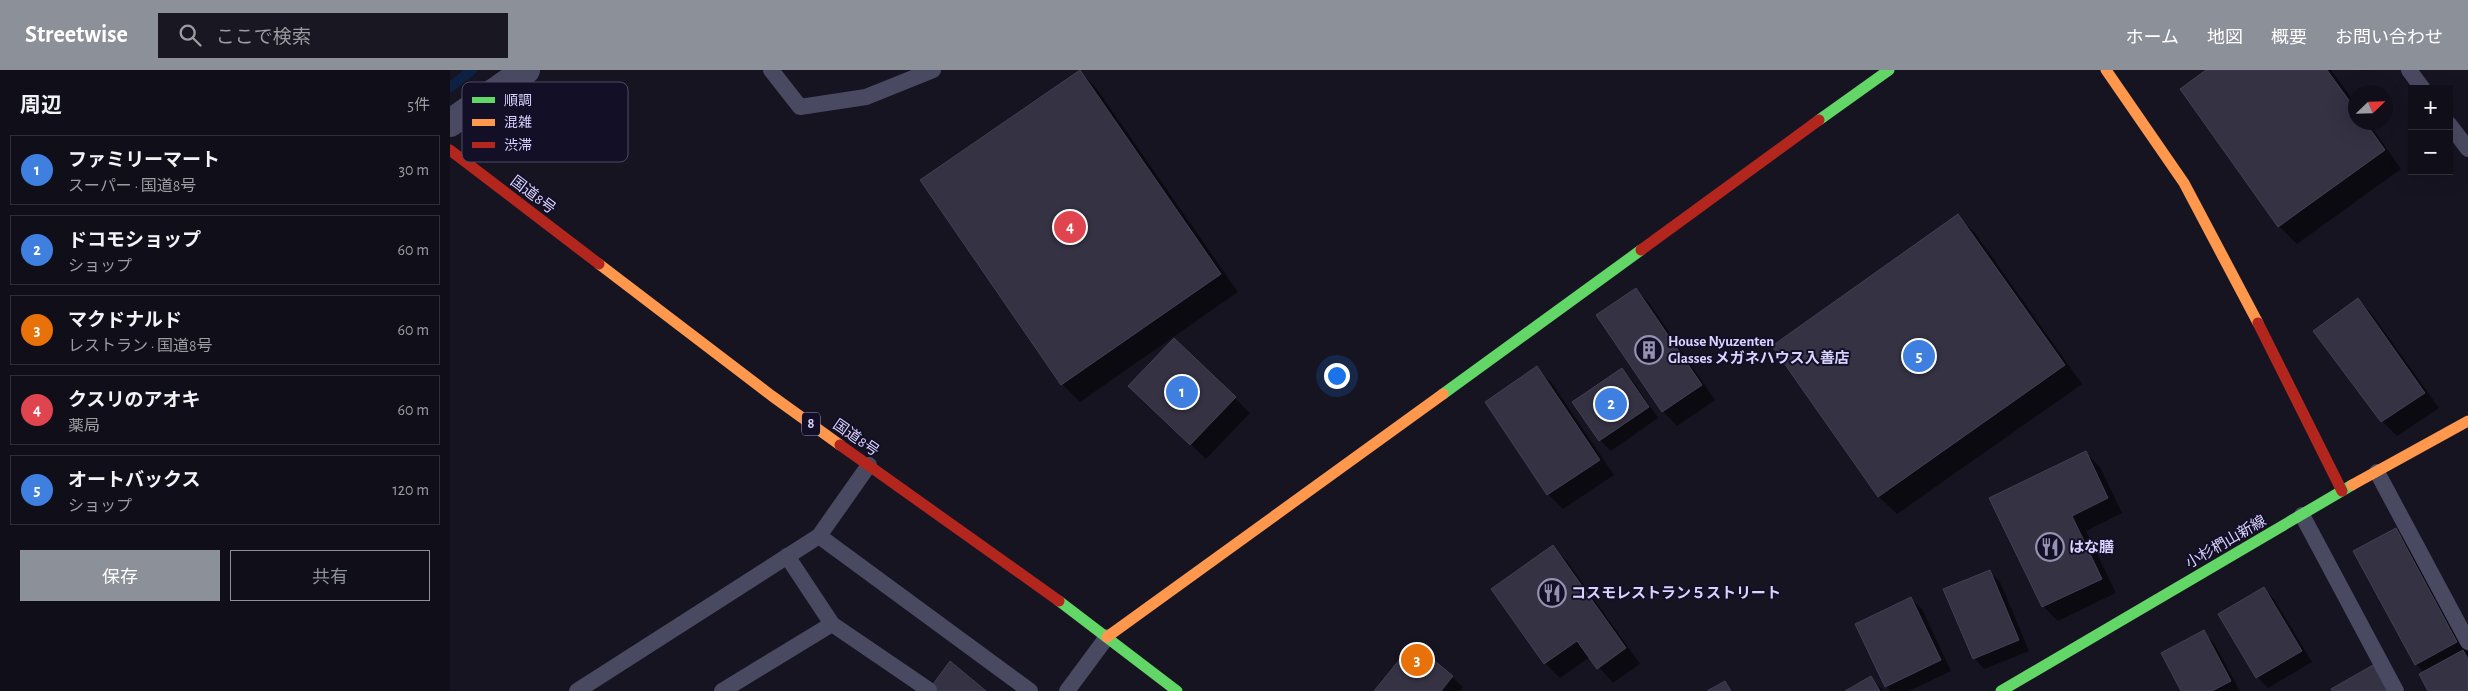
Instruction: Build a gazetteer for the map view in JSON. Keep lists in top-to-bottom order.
{
  "streets": {
    "main road": ["国道8号", "8", "小杉椚山新線"]
  },
  "places": {
    "building": ["House Nyuzenten Glasses メガネハウス入善店"],
    "restaurant": ["はな膳", "コスモレストラン５ストリート"]
  },
  "legend": ["順調", "混雑", "渋滞"],
  "north": "top right",
  "page": {
    "header": "Streetwise",
    "search": "ここで検索",
    "nav": [
      "ホーム",
      "地図",
      "概要",
      "お問い合わせ"
    ],
    "heading": ["周辺", "5件"],
    "map_buttons": ["+", "−"],
    "list": [
      {
        "mark": "1",
        "name": "ファミリーマート",
        "note": "スーパー · 国道8号",
        "value": "30 m"
      },
      {
        "mark": "2",
        "name": "ドコモショップ",
        "note": "ショップ",
        "value": "60 m"
      },
      {
        "mark": "3",
        "name": "マクドナルド",
        "note": "レストラン · 国道8号",
        "value": "60 m"
      },
      {
        "mark": "4",
        "name": "クスリのアオキ",
        "note": "薬局",
        "value": "60 m"
      },
      {
        "mark": "5",
        "name": "オートバックス",
        "note": "ショップ",
        "value": "120 m"
      }
    ],
    "pins": [
      "4",
      "5",
      "1",
      "2",
      "3"
    ],
    "buttons": ["保存", "共有"]
  }
}
